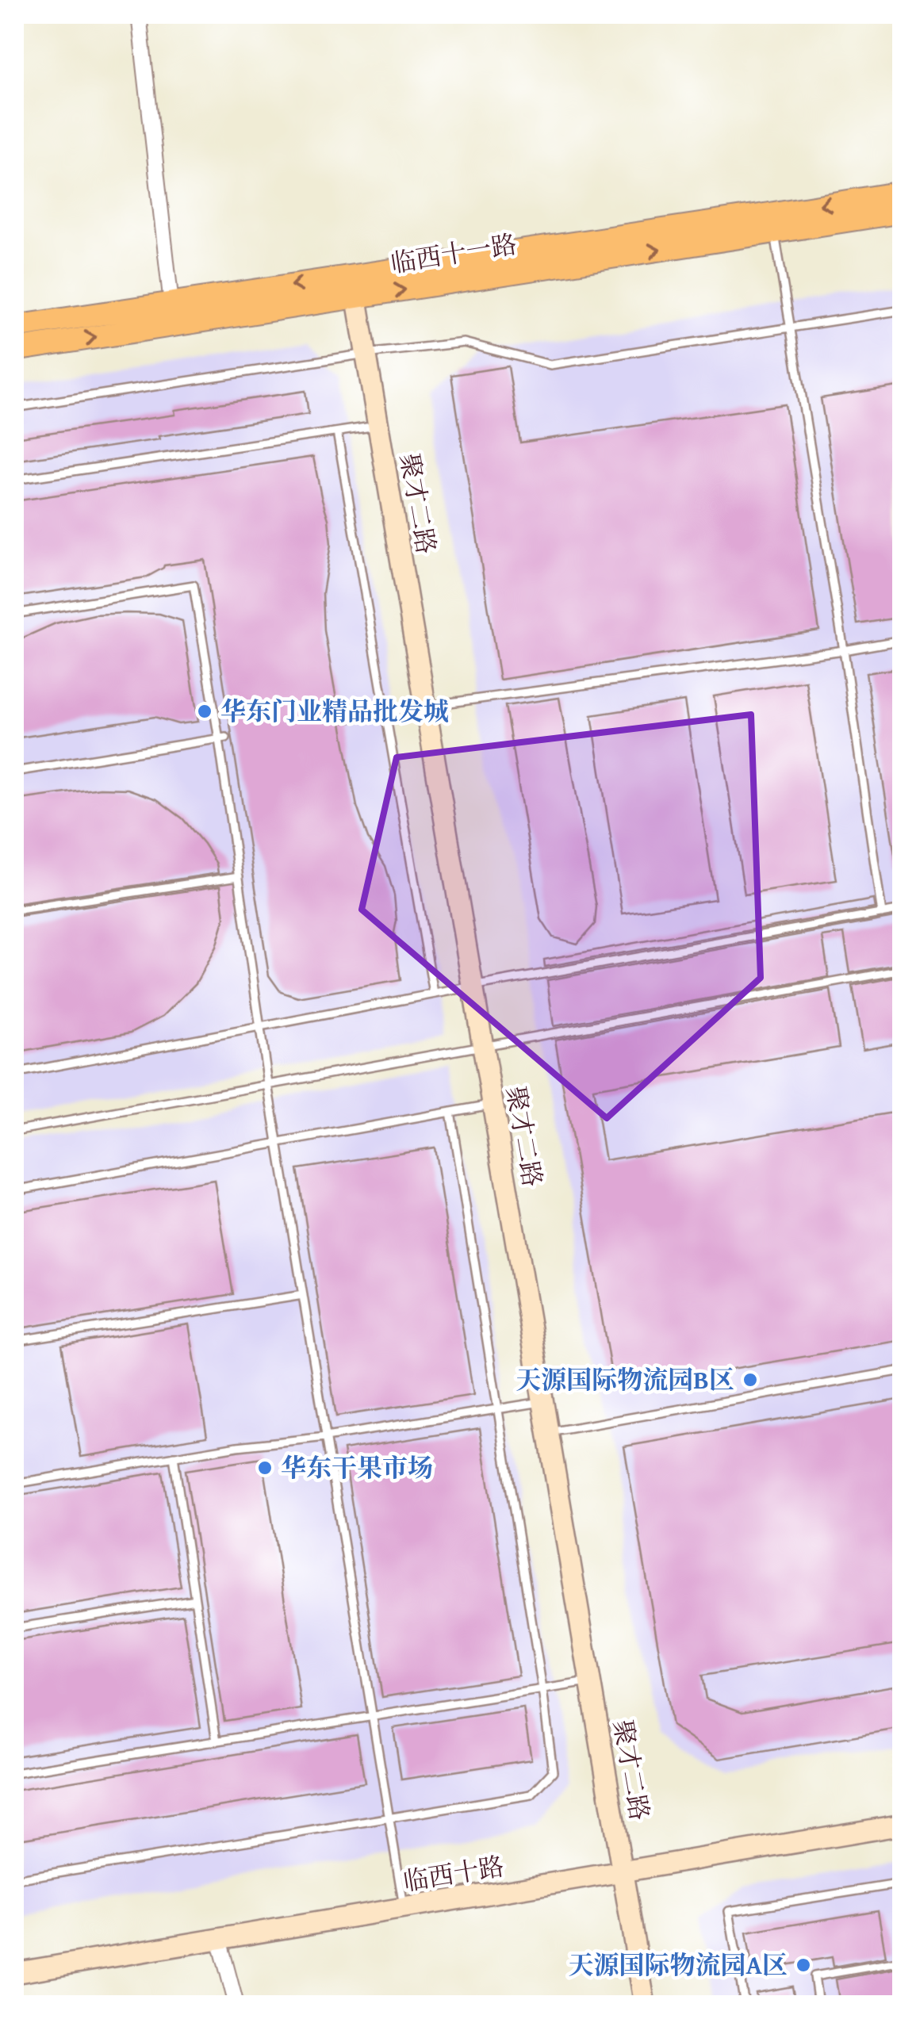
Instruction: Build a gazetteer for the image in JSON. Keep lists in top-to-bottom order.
{
  "streets": {
    "main road": ["临西十一路"],
    "street": ["聚才二路", "临西十路"]
  },
  "crossings": [
    ["临西十一路", "聚才二路"],
    ["聚才二路", "临西十路"]
  ],
  "places": [
    "华东门业精品批发城",
    "天源国际物流园B区",
    "华东干果市场",
    "天源国际物流园A区"
  ]
}
